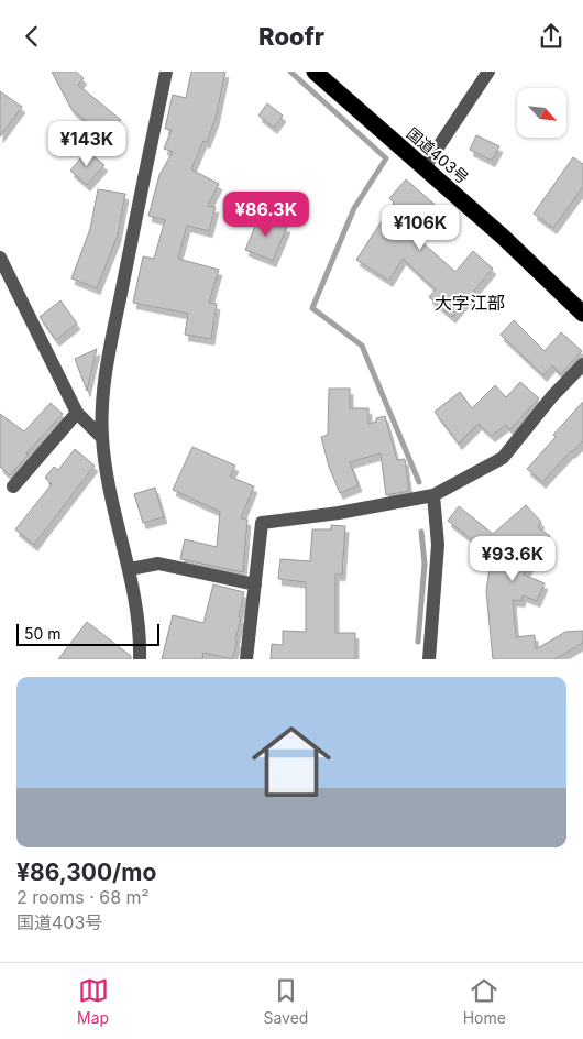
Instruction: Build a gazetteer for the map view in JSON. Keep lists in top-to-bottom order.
{
  "streets": {
    "highway": ["国道403号"]
  },
  "districts": ["大字江部"],
  "scale_bar": "50 m",
  "north": "bottom right",
  "page": {
    "header": "Roofr",
    "price": [
      "¥143K",
      "¥86.3K",
      "¥106K",
      "¥93.6K"
    ],
    "scale": "50 m",
    "list": [
      {
        "name": "¥86,300/mo",
        "note": "2 rooms · 68 m² · 国道403号"
      }
    ],
    "tabs": ["Map", "Saved", "Home"]
  }
}
